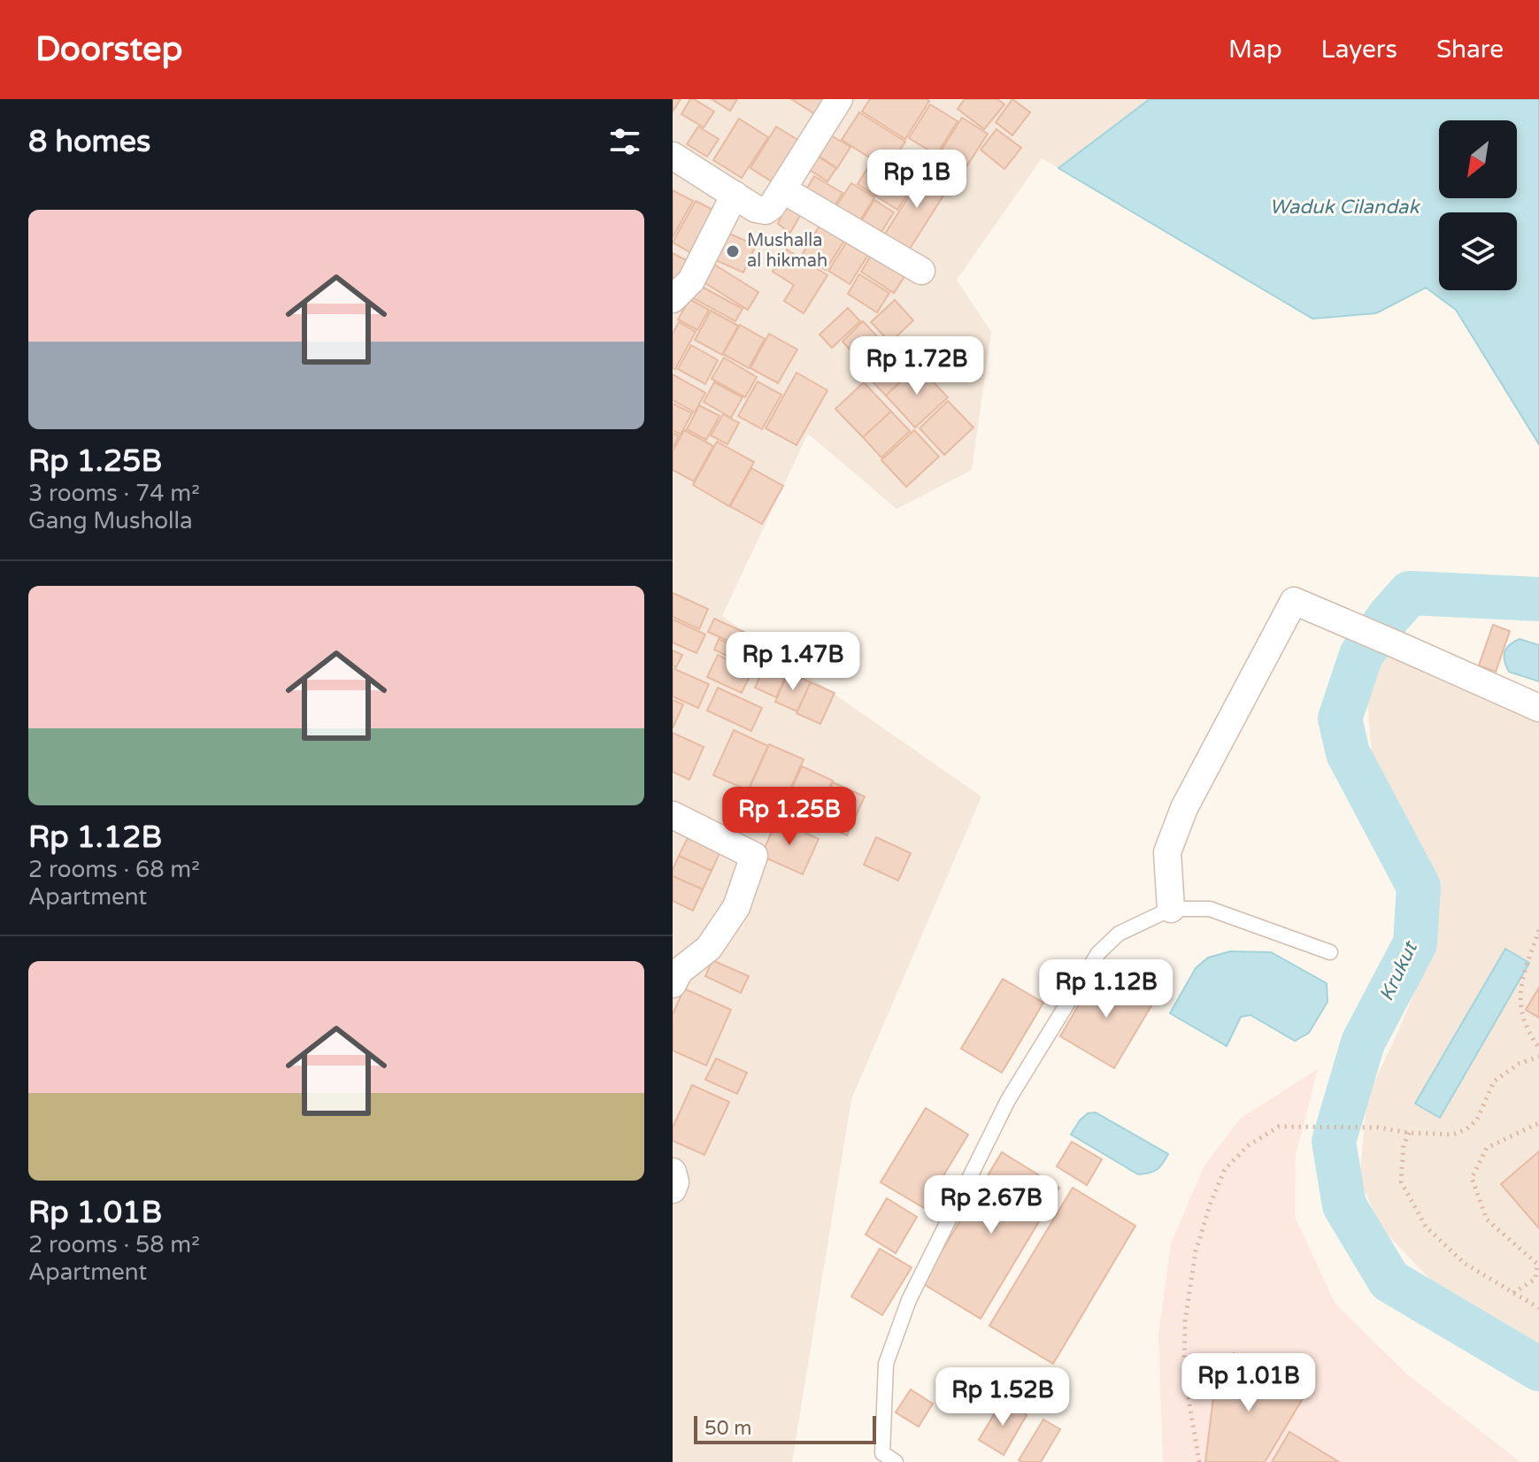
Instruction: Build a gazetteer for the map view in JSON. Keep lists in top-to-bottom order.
{
  "water": ["Waduk Cilandak", "Krukut"],
  "places": ["Mushalla al hikmah"],
  "scale_bar": "50 m",
  "north": "bottom left",
  "page": {
    "header": "Doorstep",
    "nav": ["Map", "Layers", "Share"],
    "heading": "8 homes",
    "price": [
      "Rp 1B",
      "Rp 1.72B",
      "Rp 1.47B",
      "Rp 1.25B",
      "Rp 1.12B",
      "Rp 2.67B",
      "Rp 1.01B",
      "Rp 1.52B"
    ],
    "list": [
      {
        "name": "Rp 1.25B",
        "note": "3 rooms · 74 m² · Gang Musholla"
      },
      {
        "name": "Rp 1.12B",
        "note": "2 rooms · 68 m² · Apartment"
      },
      {
        "name": "Rp 1.01B",
        "note": "2 rooms · 58 m² · Apartment"
      }
    ],
    "scale": "50 m"
  }
}
